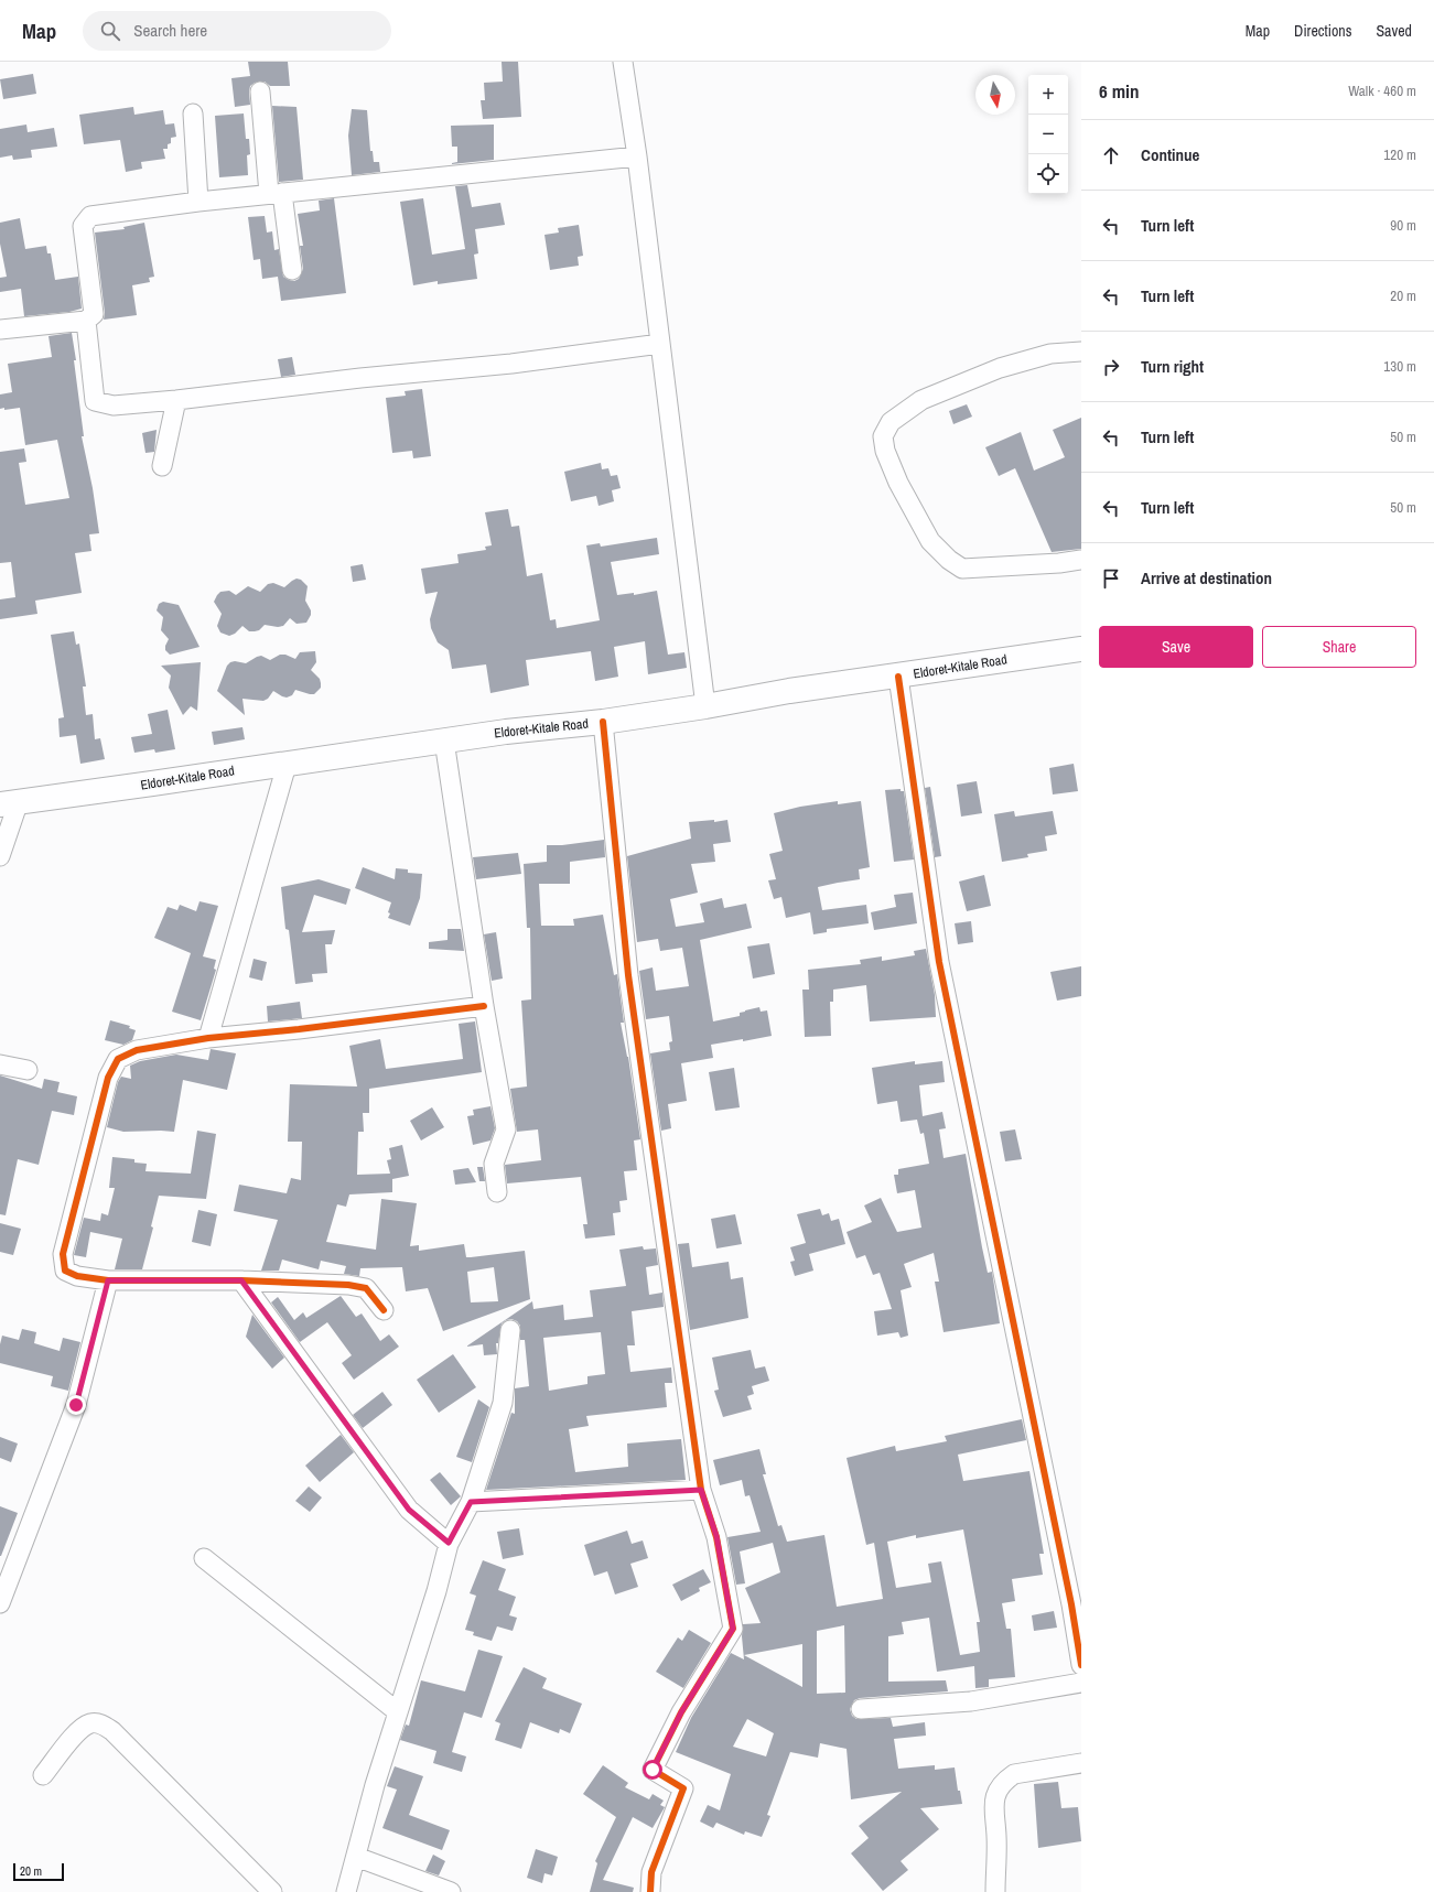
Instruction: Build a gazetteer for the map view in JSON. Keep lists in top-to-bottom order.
{
  "streets": {
    "highway": ["Eldoret-Kitale Road"]
  },
  "scale_bar": "20 m",
  "north": "bottom",
  "page": {
    "header": "Map",
    "search": "Search here",
    "nav": ["Map", "Directions", "Saved"],
    "heading": ["6 min", "Walk · 460 m"],
    "map_buttons": ["+", "−"],
    "list": [
      ["Continue", "120 m"],
      ["Turn left", "90 m"],
      ["Turn left", "20 m"],
      ["Turn right", "130 m"],
      ["Turn left", "50 m"],
      ["Turn left", "50 m"],
      "Arrive at destination"
    ],
    "buttons": ["Save", "Share"],
    "scale": "20 m"
  }
}
